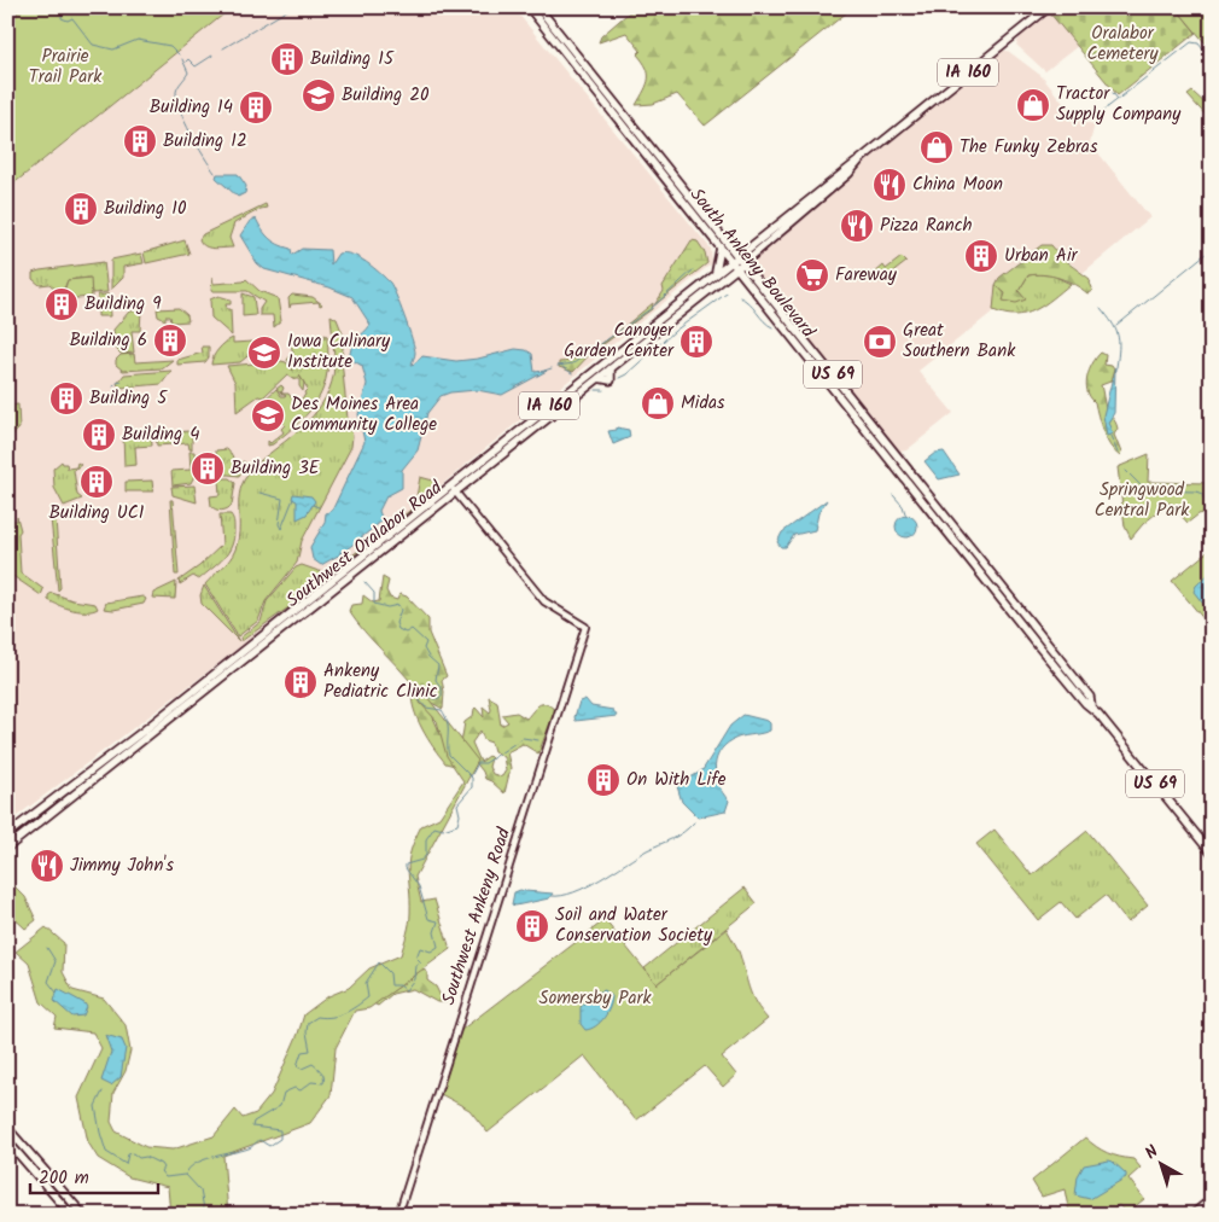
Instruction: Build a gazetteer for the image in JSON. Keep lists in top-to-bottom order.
{
  "streets": {
    "main road": [
      "IA 160",
      "South Ankeny Boulevard",
      "US 69",
      "Southwest Oralabor Road"
    ],
    "street": ["Southwest Ankeny Road"]
  },
  "crossings": [
    ["IA 160", "South Ankeny Boulevard"],
    ["IA 160", "Southwest Oralabor Road"],
    ["South Ankeny Boulevard", "Southwest Oralabor Road"],
    ["Southwest Oralabor Road", "Southwest Ankeny Road"]
  ],
  "parks": [
    "Oralabor Cemetery",
    "Prairie Trail Park",
    "Springwood Central Park",
    "Somersby Park"
  ],
  "places": {
    "building": [
      "Building 15",
      "Building 14",
      "Building 12",
      "Building 10",
      "Urban Air",
      "Building 9",
      "Building 6",
      "Canoyer Garden Center",
      "Building 5",
      "Building 4",
      "Building 3E",
      "Building UC1",
      "Ankeny Pediatric Clinic",
      "On With Life",
      "Soil and Water Conservation Society"
    ],
    "school or university": ["Building 20", "Iowa Culinary Institute", "Des Moines Area Community College"],
    "shop": ["Tractor Supply Company", "The Funky Zebras", "Midas"],
    "restaurant": ["China Moon", "Pizza Ranch", "Jimmy John's"],
    "supermarket": ["Fareway"],
    "bank": ["Great Southern Bank"]
  },
  "scale_bar": "200 m",
  "north": "top left"
}
